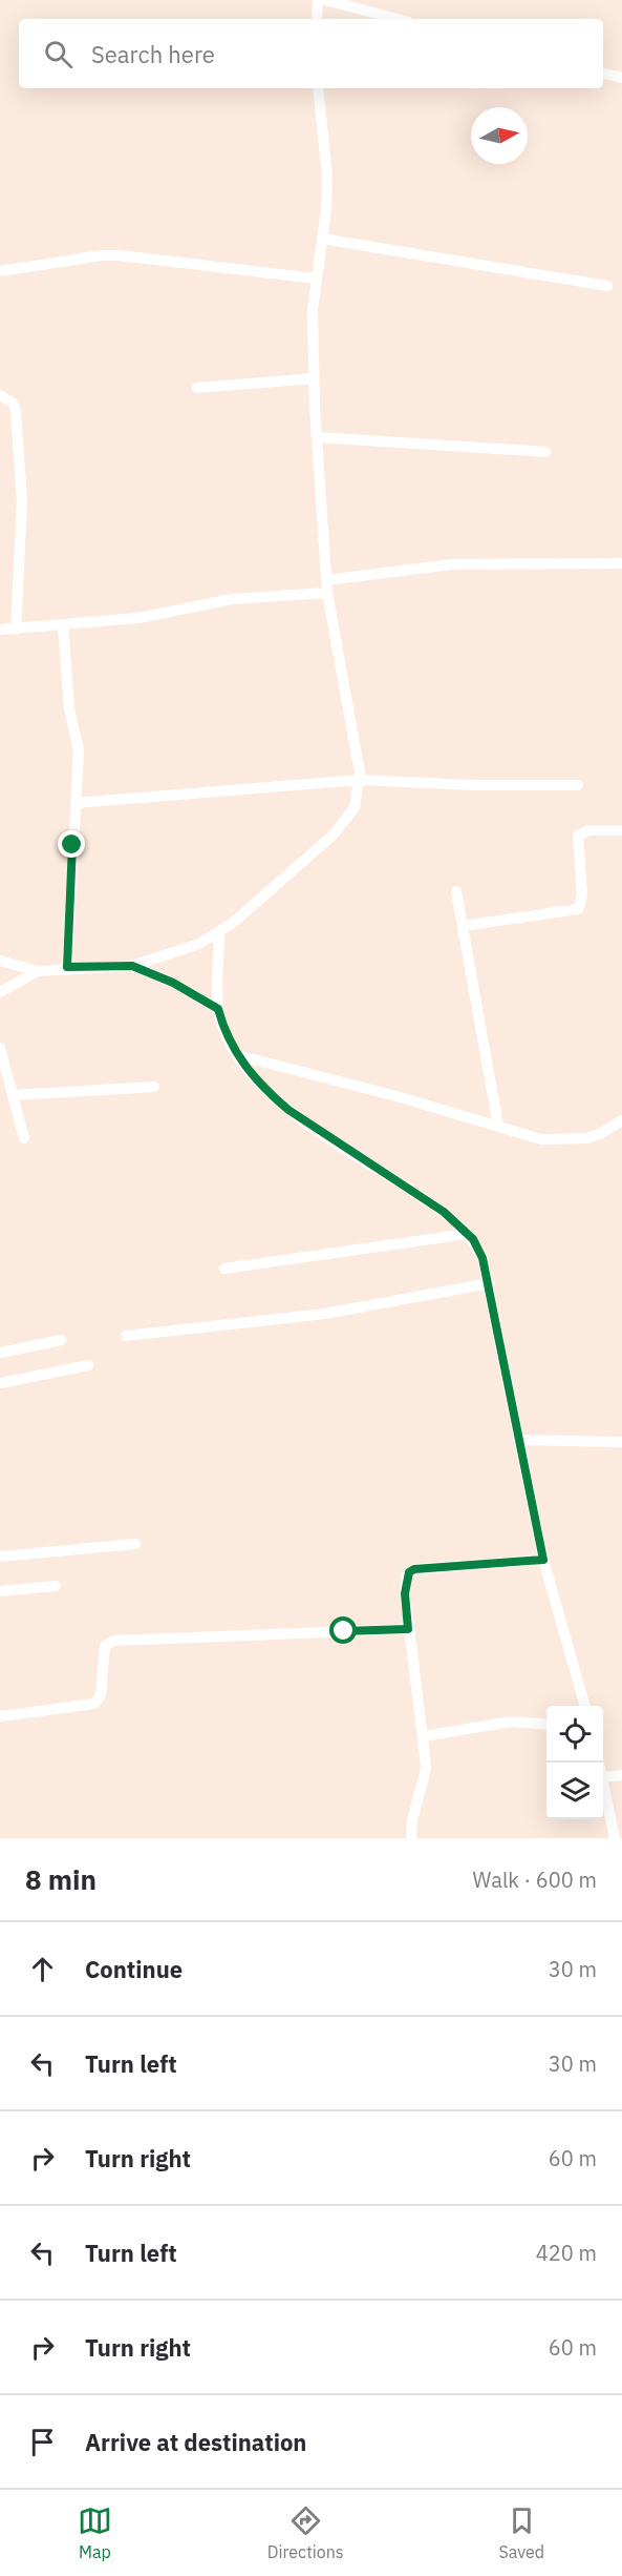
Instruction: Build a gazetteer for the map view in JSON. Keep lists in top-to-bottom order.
{
  "north": "right",
  "page": {
    "search": "Search here",
    "heading": ["8 min", "Walk · 600 m"],
    "list": [
      ["Continue", "30 m"],
      ["Turn left", "30 m"],
      ["Turn right", "60 m"],
      ["Turn left", "420 m"],
      ["Turn right", "60 m"],
      "Arrive at destination"
    ],
    "nav": ["Map", "Directions", "Saved"]
  }
}
